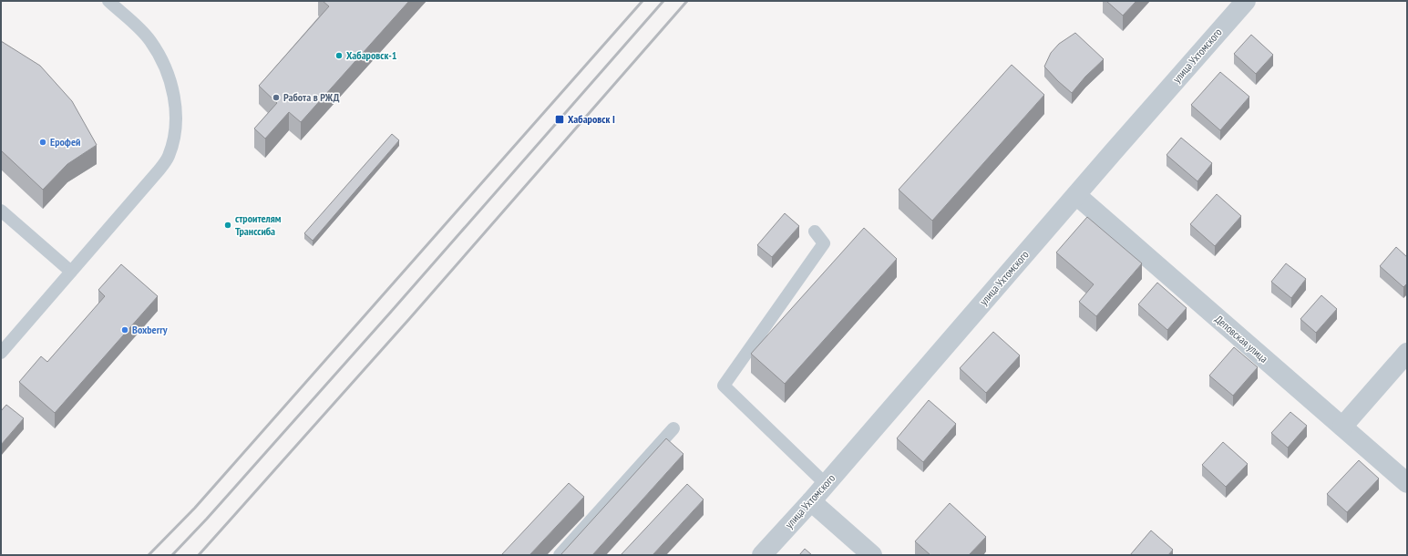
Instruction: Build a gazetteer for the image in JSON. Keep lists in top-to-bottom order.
{
  "streets": {
    "street": ["улица Ухтомского", "Деповская улица"]
  },
  "crossings": [
    ["улица Ухтомского", "Деповская улица"]
  ],
  "places": {
    "other": [
      "Хабаровск-1",
      "Работа в РЖД",
      "Ерофей",
      "строителям Транссиба",
      "Boxberry"
    ],
    "transit": ["Хабаровск I"]
  }
}
